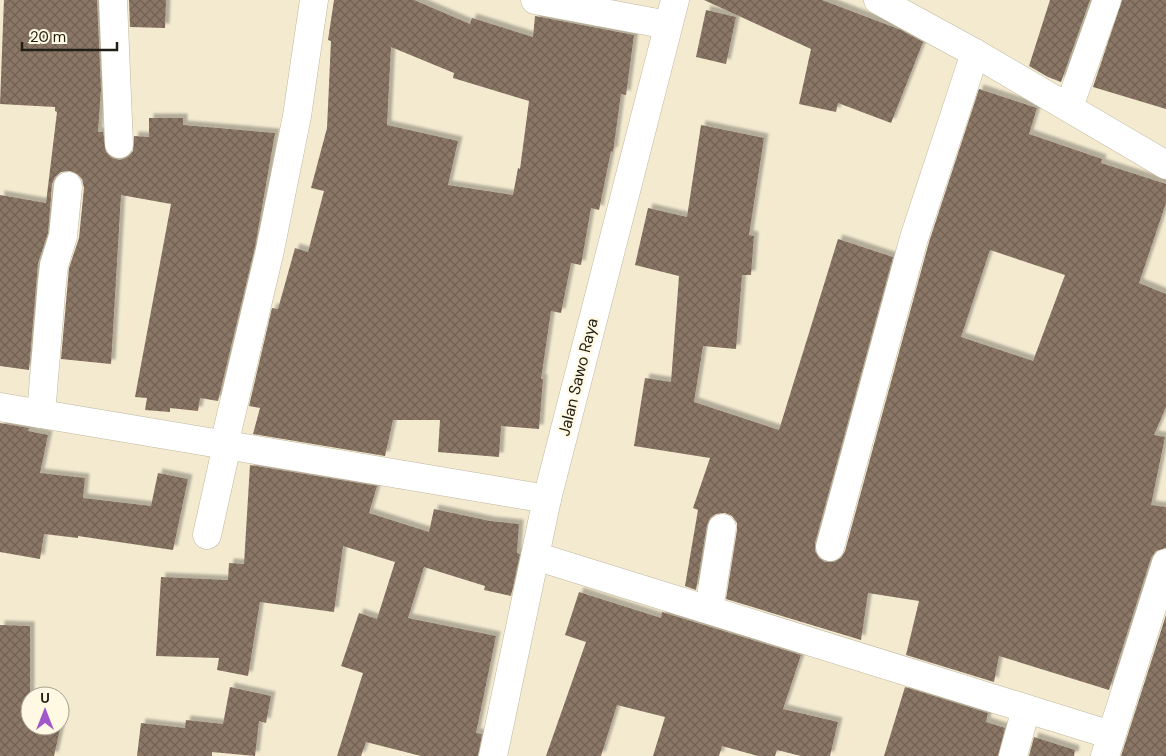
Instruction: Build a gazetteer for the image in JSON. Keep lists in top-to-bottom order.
{
  "streets": {
    "street": ["Jalan Sawo Raya"]
  },
  "scale_bar": "20 m",
  "north": "top"
}
